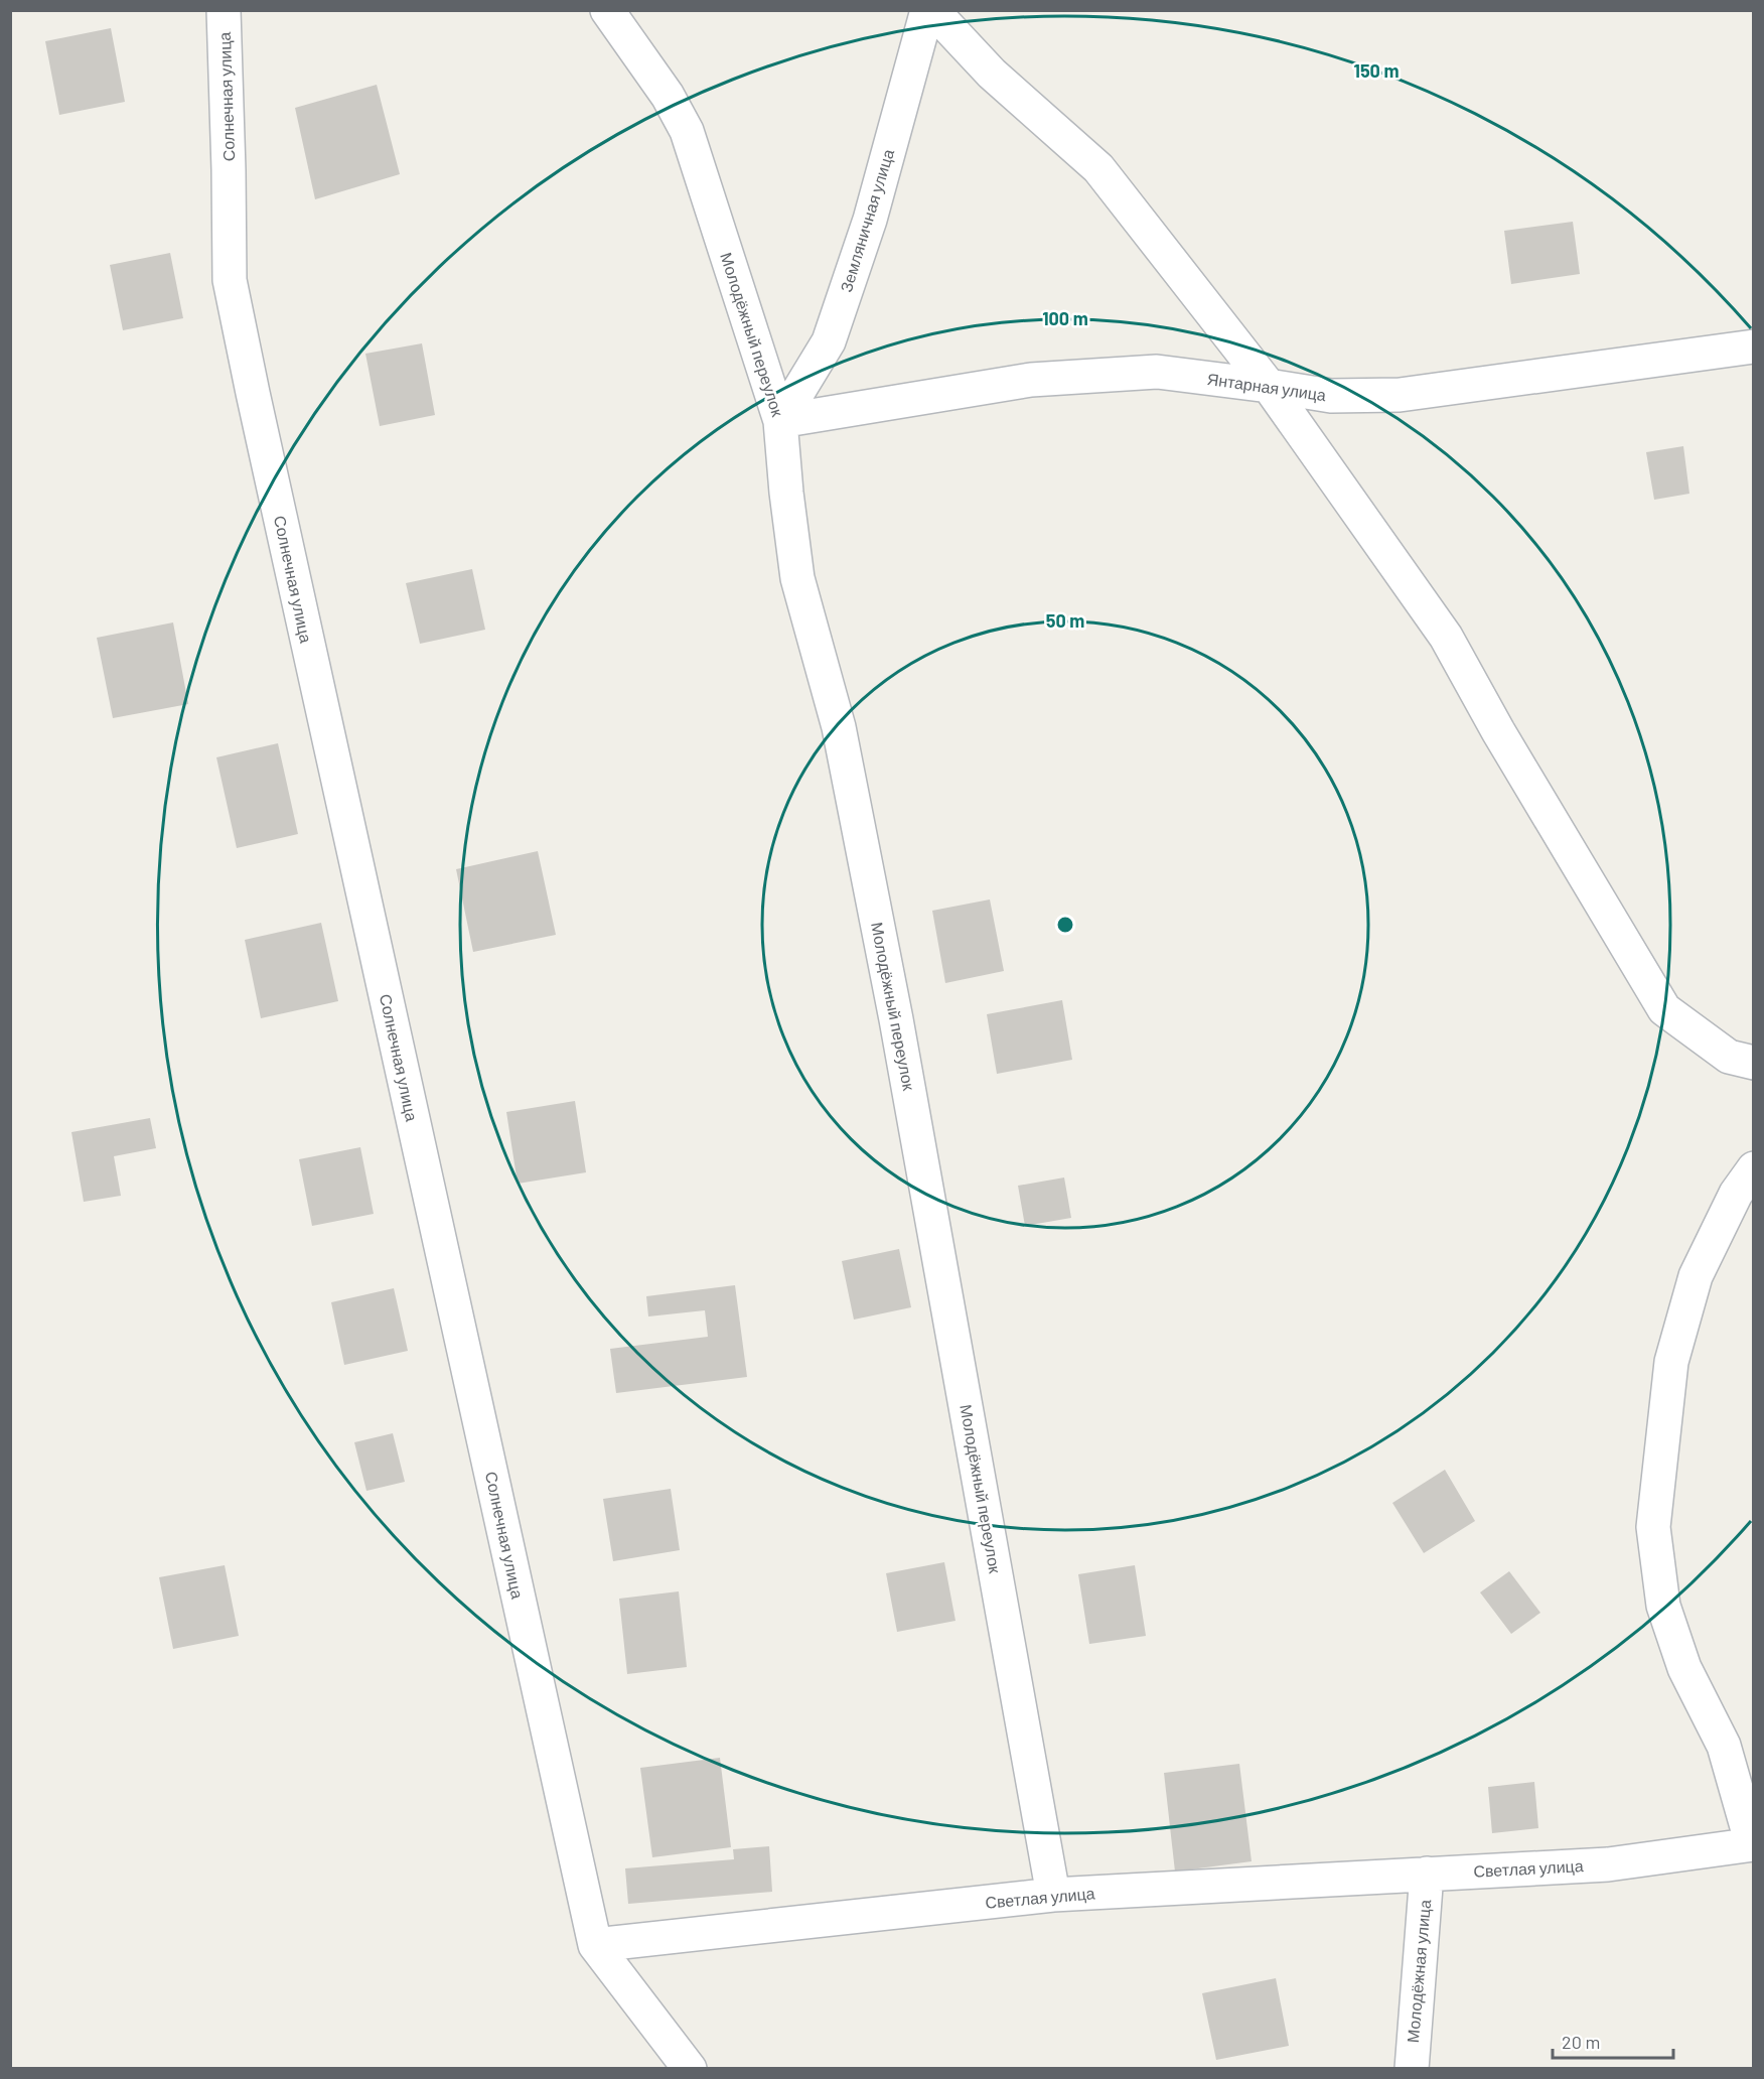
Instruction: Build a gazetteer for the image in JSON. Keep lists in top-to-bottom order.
{
  "streets": {
    "street": [
      "Солнечная улица",
      "Земляничная улица",
      "Молодёжный переулок",
      "Янтарная улица",
      "Светлая улица",
      "Молодёжная улица"
    ]
  },
  "crossings": [
    ["Солнечная улица", "Светлая улица"],
    ["Земляничная улица", "Молодёжный переулок"],
    ["Земляничная улица", "Янтарная улица"],
    ["Молодёжный переулок", "Янтарная улица"],
    ["Молодёжный переулок", "Светлая улица"],
    ["Светлая улица", "Молодёжная улица"]
  ],
  "scale_bar": "20 m",
  "rings": ["150 m", "100 m", "50 m"]
}
